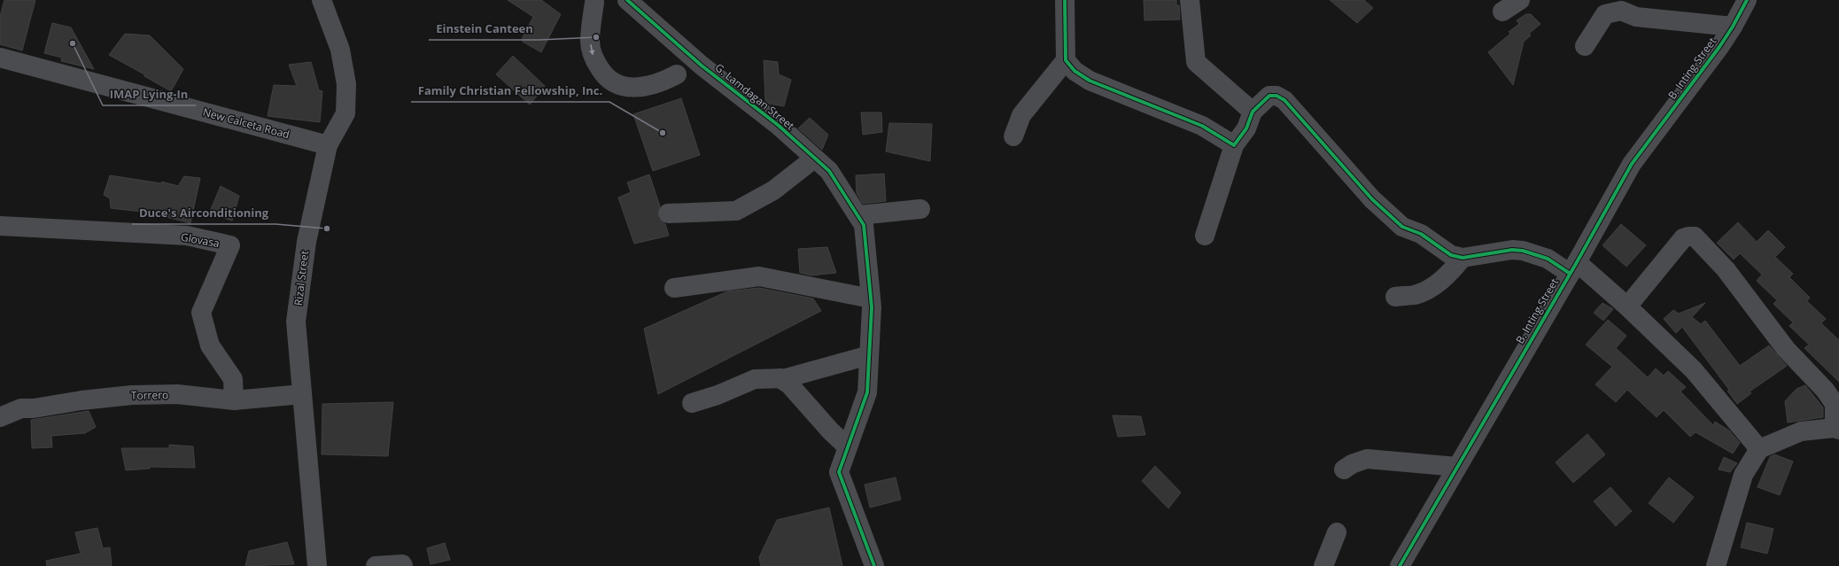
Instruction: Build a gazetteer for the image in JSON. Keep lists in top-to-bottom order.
{
  "streets": {
    "street": [
      "B. Inting Street",
      "G. Lamdagan Street",
      "New Calceta Road",
      "Glovasa",
      "Rizal Street",
      "Torrero"
    ]
  },
  "crossings": [
    ["New Calceta Road", "Rizal Street"],
    ["Glovasa", "Torrero"],
    ["Rizal Street", "Torrero"]
  ],
  "places": [
    "Einstein Canteen",
    "IMAP Lying-In",
    "Family Christian Fellowship, Inc.",
    "Duce's Airconditioning"
  ]
}
